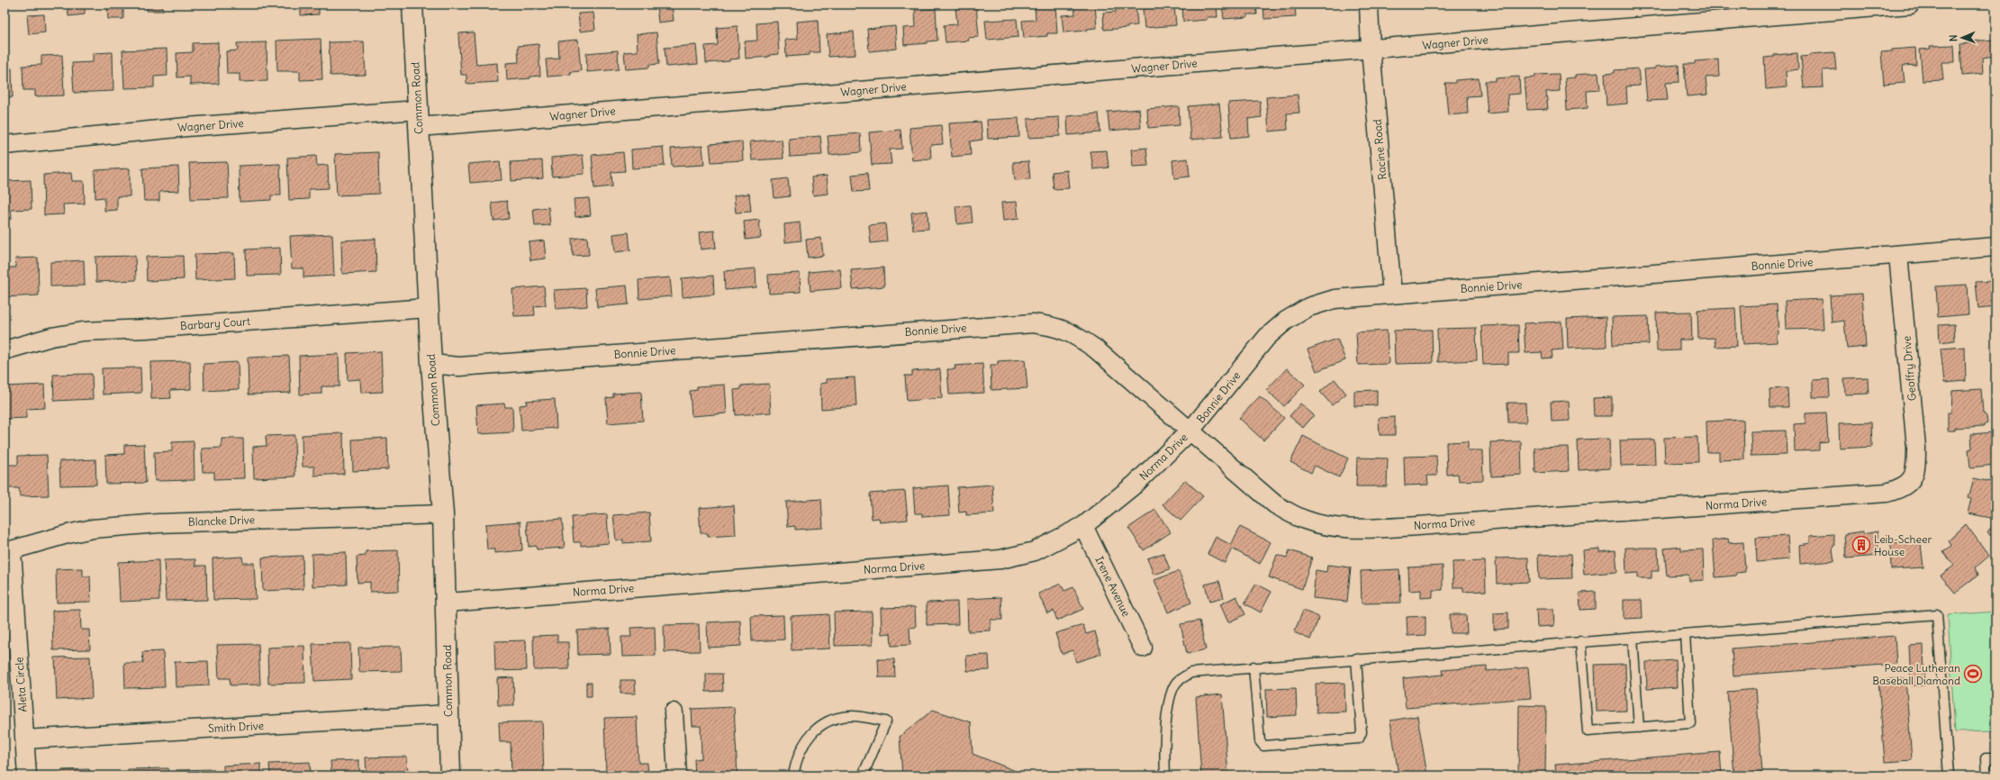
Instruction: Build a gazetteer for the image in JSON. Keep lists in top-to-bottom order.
{
  "streets": {
    "street": [
      "Wagner Drive",
      "Common Road",
      "Racine Road",
      "Bonnie Drive",
      "Barbary Court",
      "Geoffry Drive",
      "Norma Drive",
      "Blancke Drive",
      "Irene Avenue",
      "Aleta Circle",
      "Smith Drive"
    ]
  },
  "crossings": [
    ["Wagner Drive", "Common Road"],
    ["Wagner Drive", "Racine Road"],
    ["Common Road", "Bonnie Drive"],
    ["Common Road", "Barbary Court"],
    ["Common Road", "Norma Drive"],
    ["Common Road", "Blancke Drive"],
    ["Common Road", "Smith Drive"],
    ["Racine Road", "Bonnie Drive"],
    ["Bonnie Drive", "Geoffry Drive"],
    ["Bonnie Drive", "Norma Drive"],
    ["Geoffry Drive", "Norma Drive"],
    ["Norma Drive", "Irene Avenue"],
    ["Blancke Drive", "Aleta Circle"],
    ["Aleta Circle", "Smith Drive"]
  ],
  "places": {
    "building": ["Leib-Scheer House"],
    "sports": ["Peace Lutheran Baseball Diamond"]
  },
  "north": "left"
}
